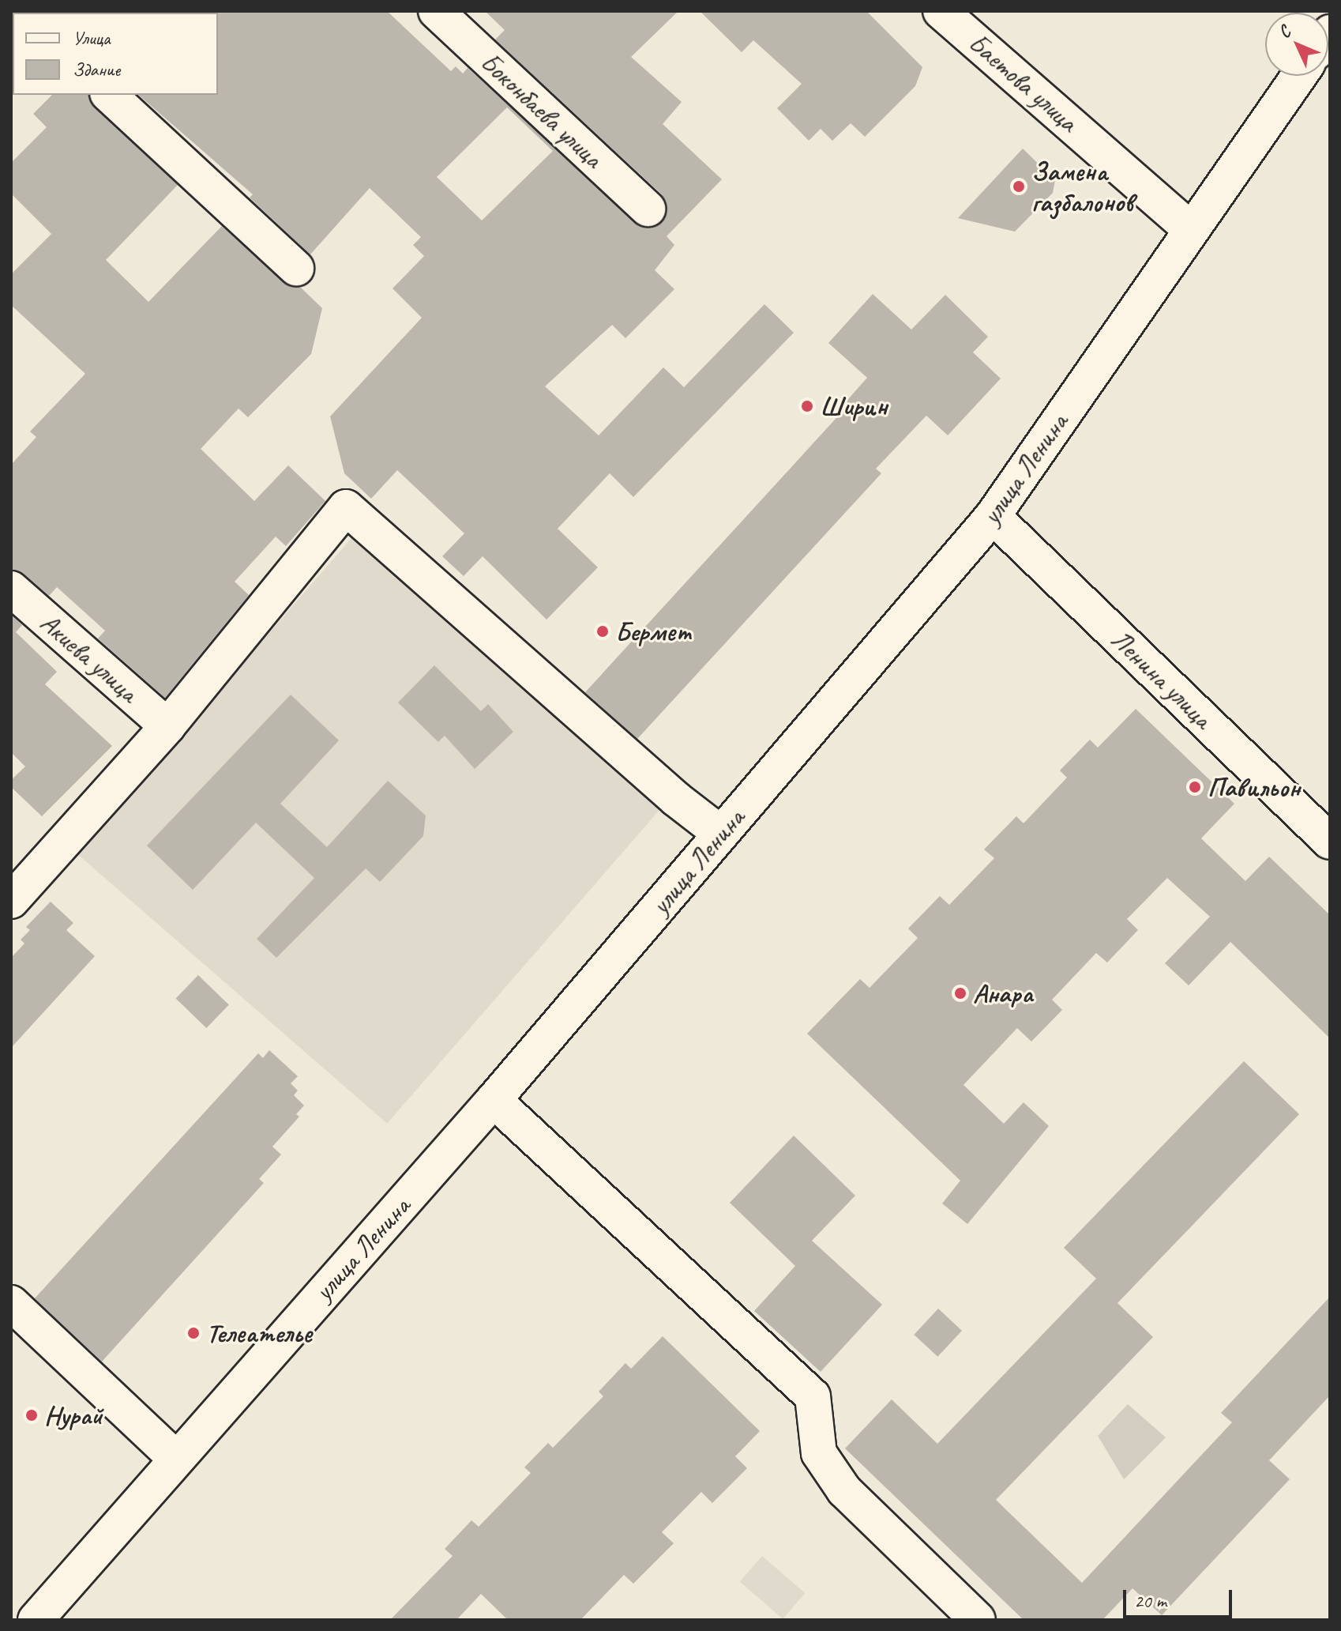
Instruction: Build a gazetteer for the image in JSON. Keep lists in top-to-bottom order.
{
  "streets": {
    "street": [
      "Баетова улица",
      "Боконбаева улица",
      "улица Ленина",
      "Акиева улица",
      "Ленина улица"
    ]
  },
  "crossings": [
    ["Баетова улица", "улица Ленина"],
    ["улица Ленина", "Ленина улица"]
  ],
  "places": [
    "Замена газбалонов",
    "Ширин",
    "Бермет",
    "Павильон",
    "Анара",
    "Телеателье",
    "Нурай"
  ],
  "legend": ["Улица", "Здание"],
  "scale_bar": "20 m",
  "north": "top left"
}
